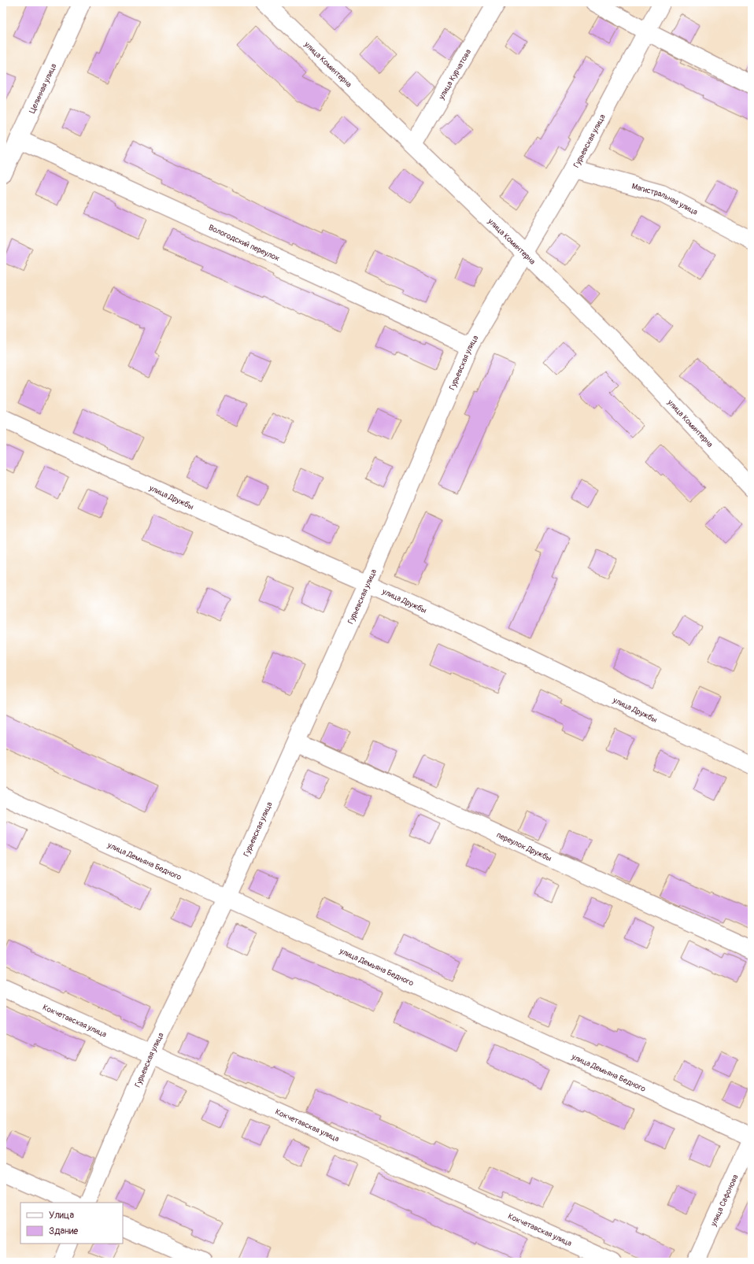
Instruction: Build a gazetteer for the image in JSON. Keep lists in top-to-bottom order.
{
  "streets": {
    "street": [
      "улица Коминтерна",
      "улица Курчатова",
      "Целинная улица",
      "Гурьевская улица",
      "Магистральная улица",
      "Вологодский переулок",
      "улица Дружбы",
      "переулок Дружбы",
      "улица Демьяна Бедного",
      "Кокчетавская улица",
      "улица Сафонова"
    ]
  },
  "crossings": [
    ["улица Коминтерна", "улица Курчатова"],
    ["улица Коминтерна", "Гурьевская улица"],
    ["Целинная улица", "Вологодский переулок"],
    ["Гурьевская улица", "Магистральная улица"],
    ["Гурьевская улица", "Вологодский переулок"],
    ["Гурьевская улица", "улица Дружбы"],
    ["Гурьевская улица", "переулок Дружбы"],
    ["Гурьевская улица", "улица Демьяна Бедного"],
    ["Гурьевская улица", "Кокчетавская улица"],
    ["улица Демьяна Бедного", "улица Сафонова"]
  ],
  "legend": ["Улица", "Здание"]
}
